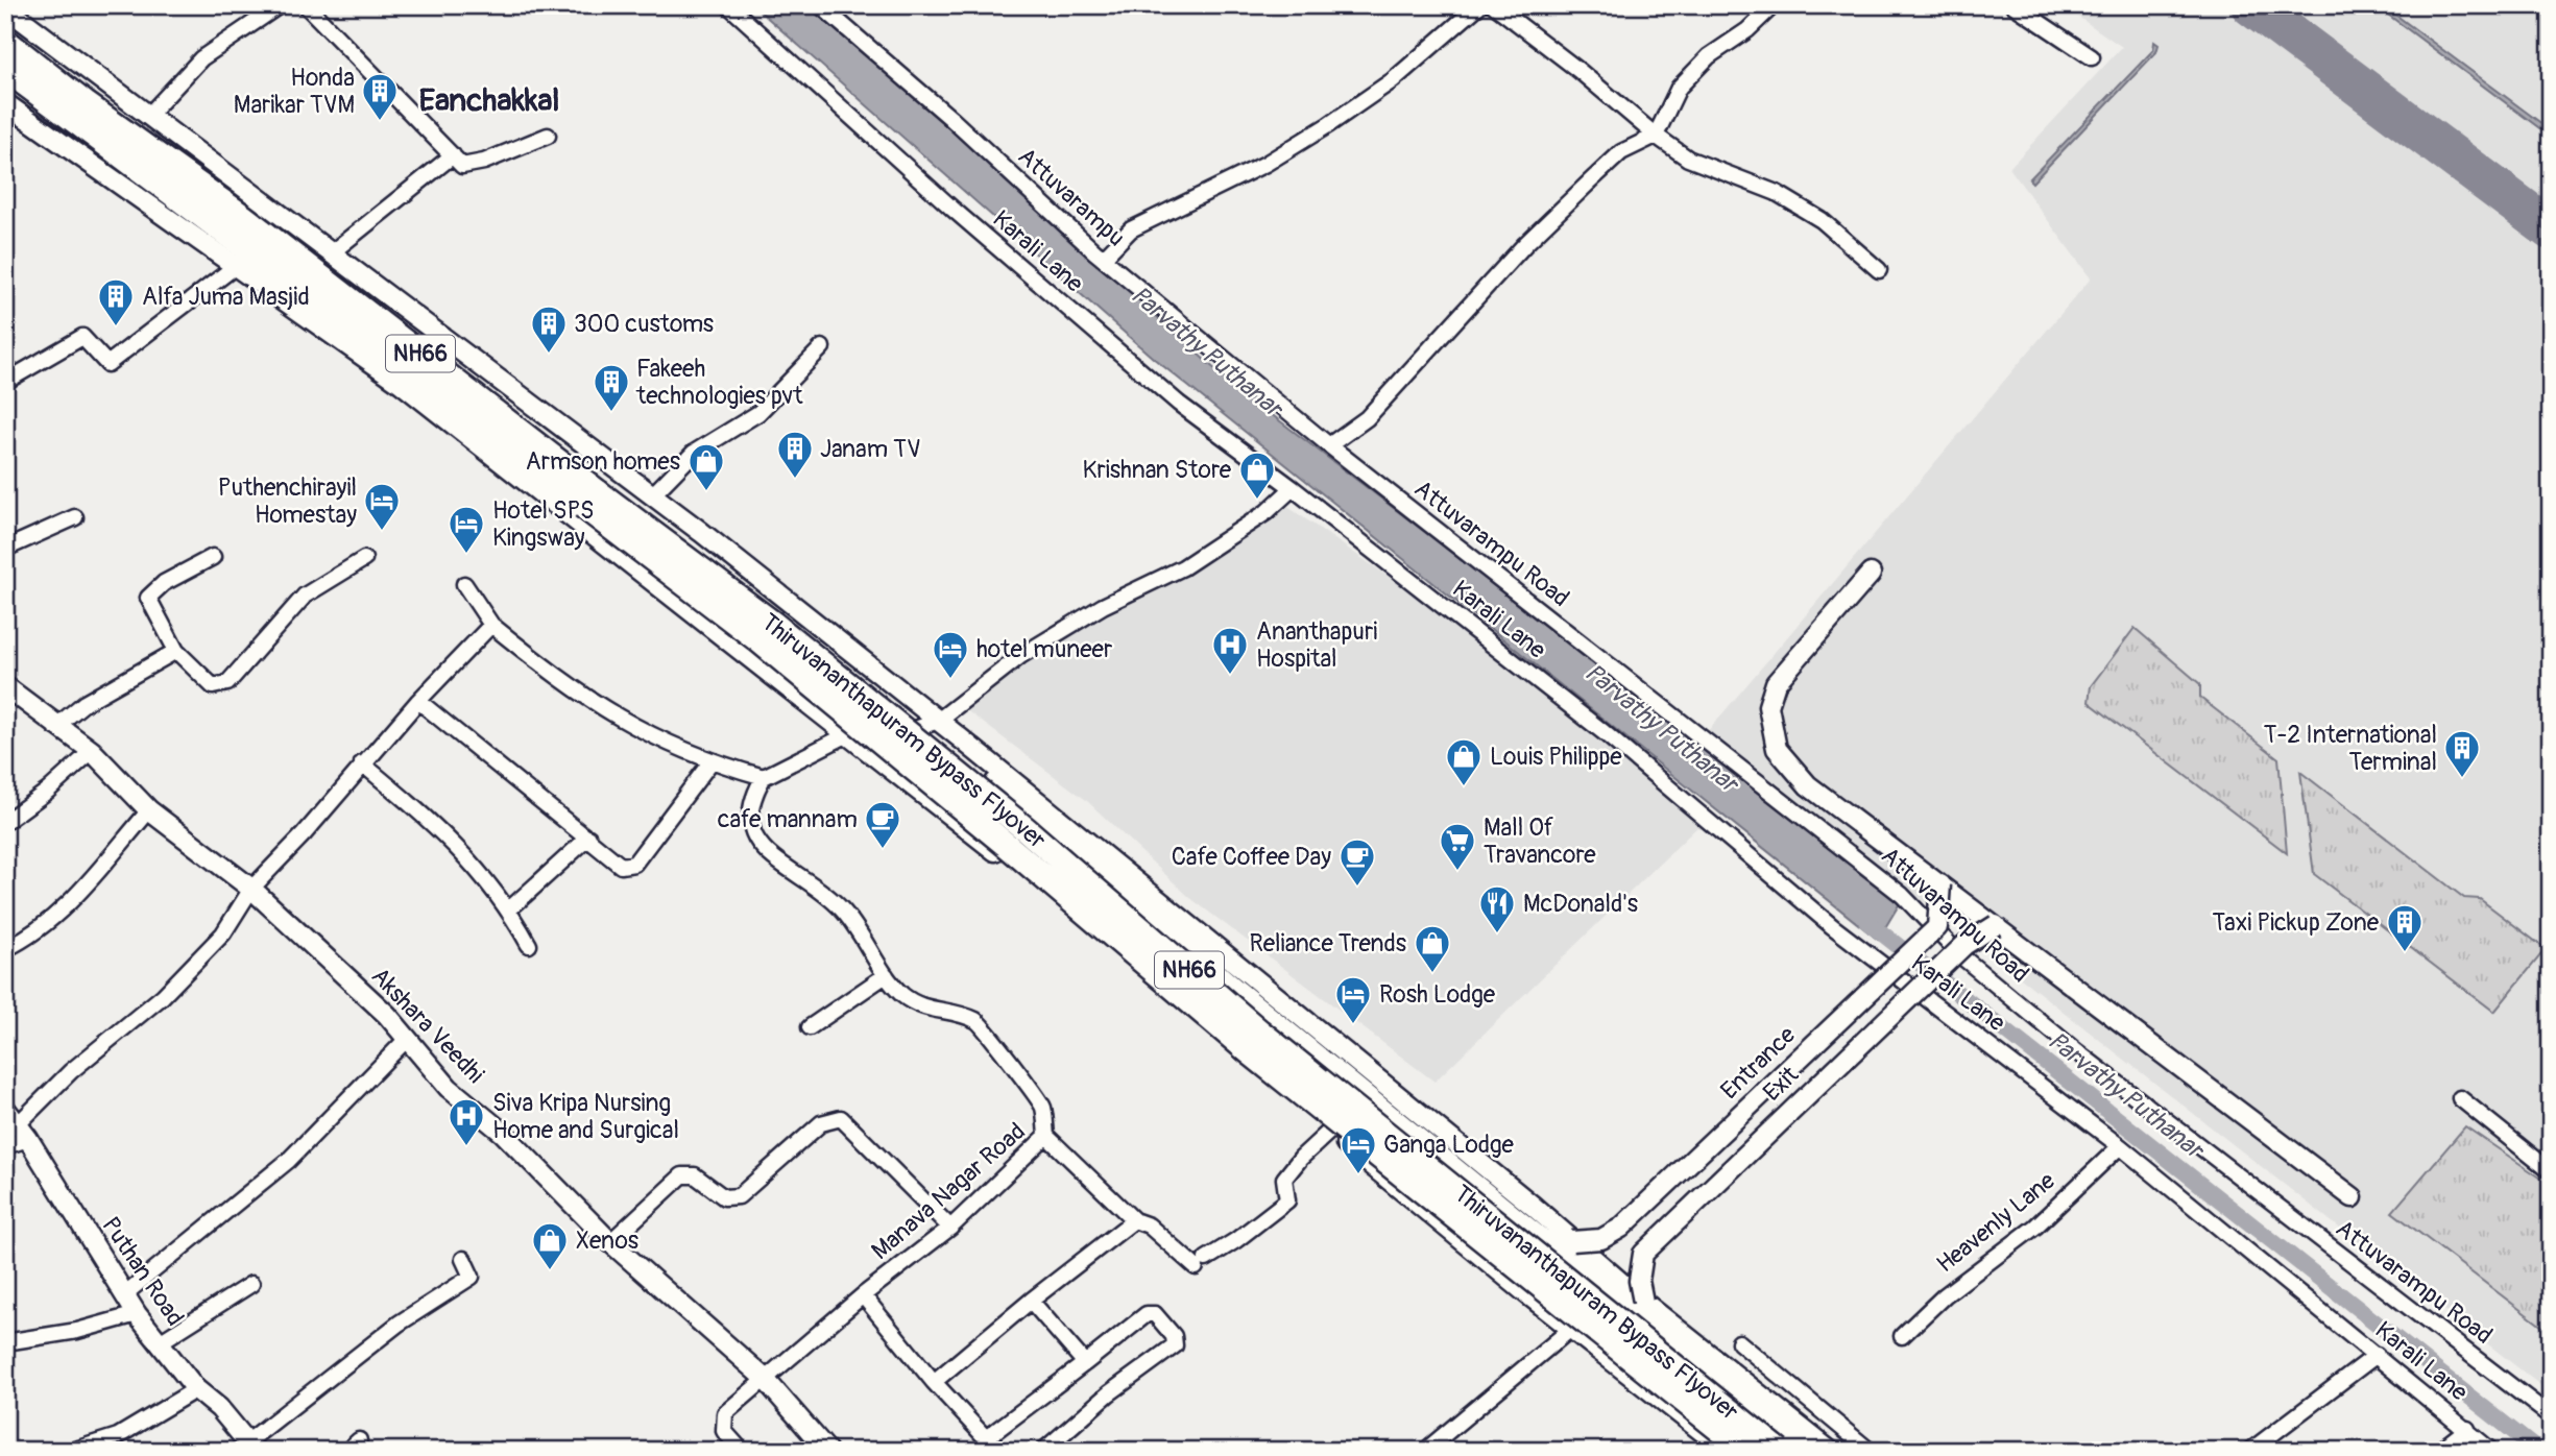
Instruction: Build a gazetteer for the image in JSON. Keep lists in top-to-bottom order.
{
  "streets": {
    "highway": ["NH66", "Thiruvananthapuram Bypass Flyover"],
    "street": [
      "Attuvarampu",
      "Karali Lane",
      "Attuvarampu Road",
      "Akshara Veedhi",
      "Entrance",
      "Exit",
      "Manava Nagar Road",
      "Heavenly Lane",
      "Puthan Road"
    ]
  },
  "crossings": [
    ["Attuvarampu", "Attuvarampu Road"],
    ["Karali Lane", "Heavenly Lane"],
    ["Akshara Veedhi", "Manava Nagar Road"]
  ],
  "districts": ["Eanchakkal"],
  "water": ["Parvathy Puthanar"],
  "places": {
    "building": [
      "Honda Marikar TVM",
      "Alfa Juma Masjid",
      "300 customs",
      "Fakeeh technologies pvt",
      "Janam TV",
      "T-2 International Terminal",
      "Taxi Pickup Zone"
    ],
    "shop": [
      "Armson homes",
      "Krishnan Store",
      "Louis Philippe",
      "Reliance Trends",
      "Xenos"
    ],
    "hotel": [
      "Puthenchirayil Homestay",
      "Hotel SPS Kingsway",
      "hotel muneer",
      "Rosh Lodge",
      "Ganga Lodge"
    ],
    "hospital": ["Ananthapuri Hospital", "Siva Kripa Nursing Home and Surgical"],
    "cafe": ["cafe mannam", "Cafe Coffee Day"],
    "supermarket": ["Mall Of Travancore"],
    "restaurant": ["McDonald's"]
  }
}
